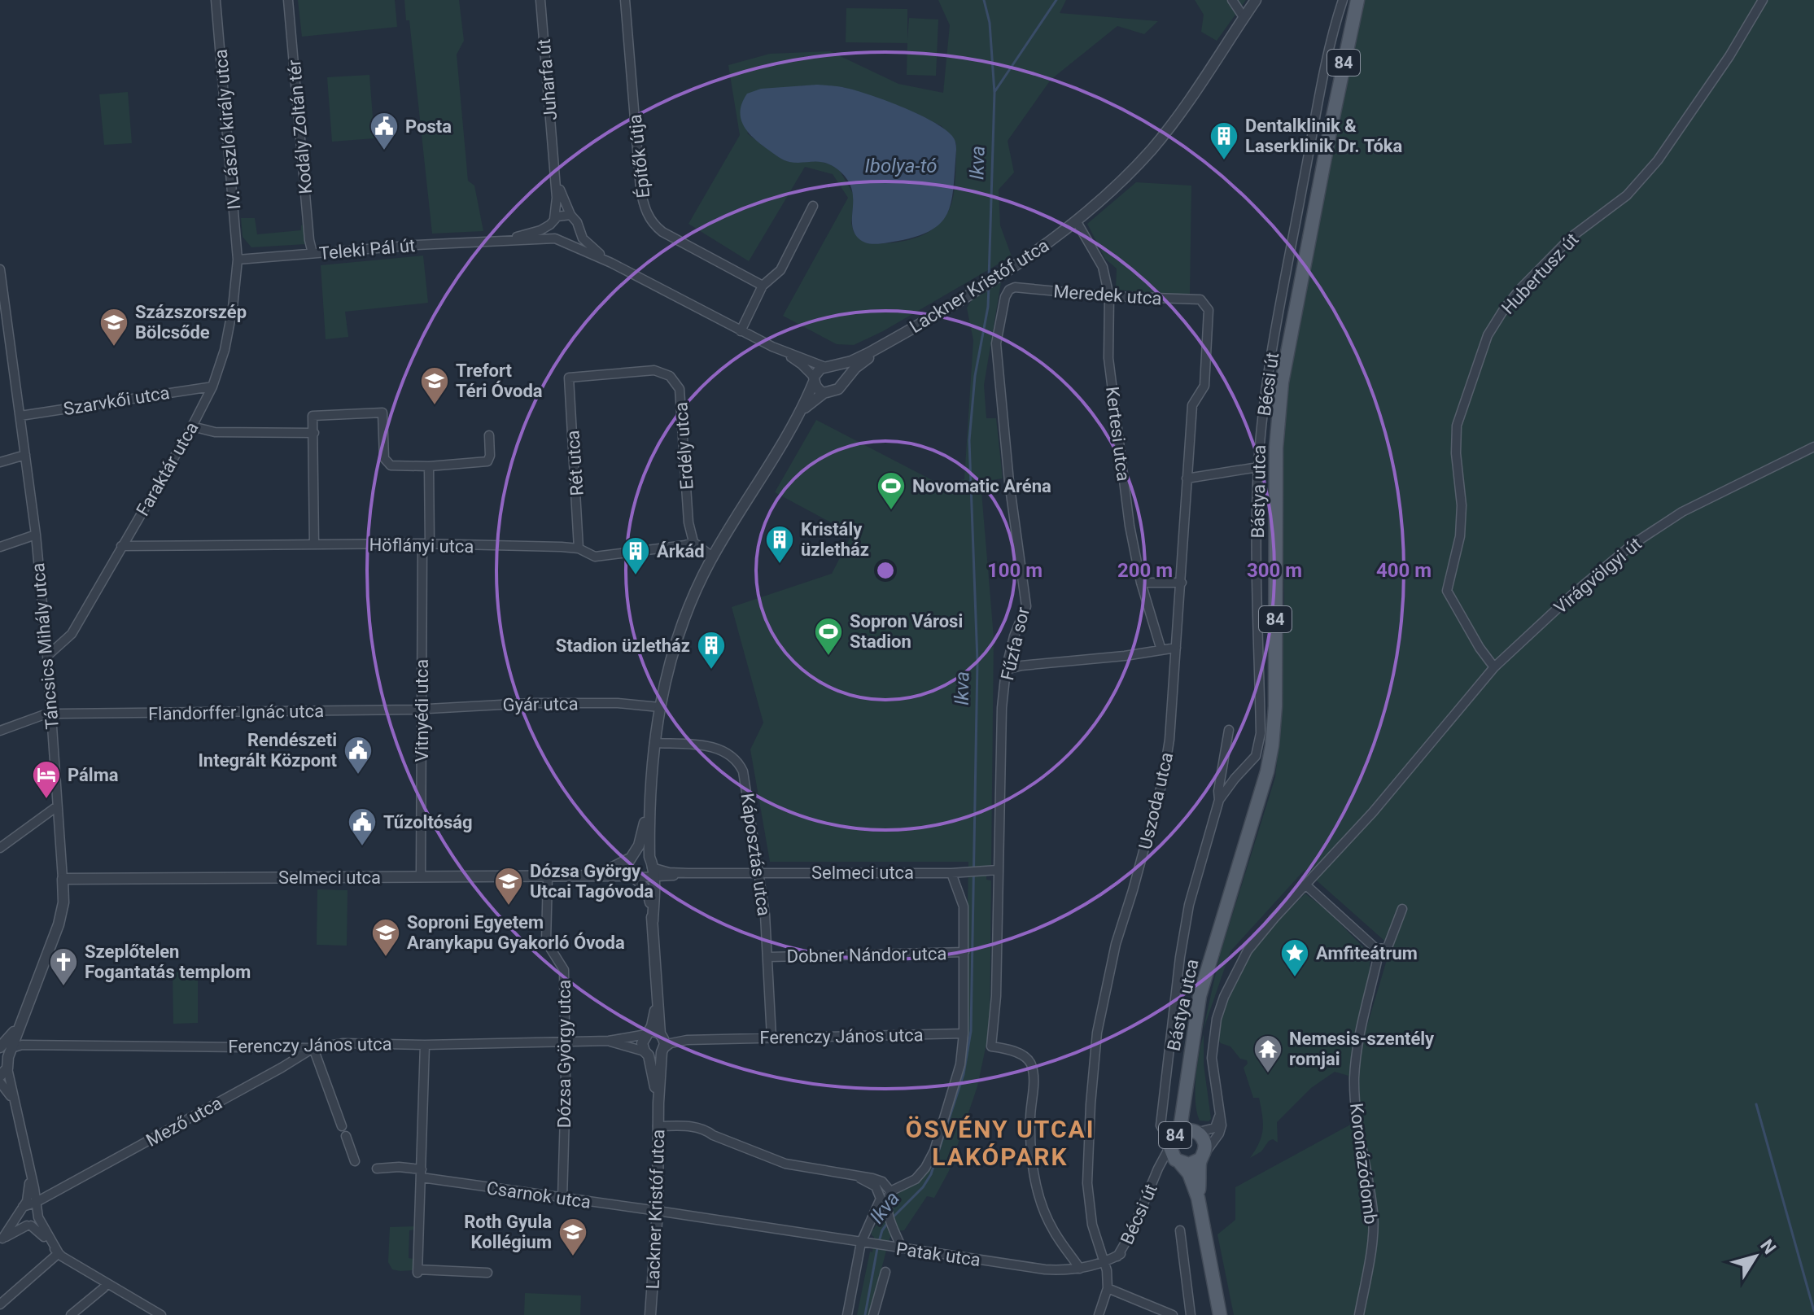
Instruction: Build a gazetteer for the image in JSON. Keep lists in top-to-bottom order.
{
  "streets": {
    "main road": ["84", "Bástya utca"],
    "street": [
      "Juharfa út",
      "Kodály Zoltán tér",
      "IV. László király utca",
      "Építők útja",
      "Teleki Pál út",
      "Hubertusz út",
      "Lackner Kristóf utca",
      "Meredek utca",
      "Bécsi út",
      "Szarvkői utca",
      "Kertesi utca",
      "Erdély utca",
      "Rét utca",
      "Faraktár utca",
      "Höflányi utca",
      "Virágvölgyi út",
      "Fűzfa sor",
      "Táncsics Mihály utca",
      "Gyár utca",
      "Vitnyédi utca",
      "Flandorffer Ignác utca",
      "Uszoda utca",
      "Káposztás utca",
      "Selmeci utca",
      "Dobner Nándor utca",
      "Ferenczy János utca",
      "Dózsa György utca",
      "Mező utca",
      "Koronázódomb",
      "Csarnok utca",
      "Patak utca"
    ]
  },
  "crossings": [
    ["84", "Bécsi út"],
    ["84", "Bástya utca"],
    ["84", "Virágvölgyi út"],
    ["Juharfa út", "Teleki Pál út"],
    ["Kodály Zoltán tér", "Teleki Pál út"],
    ["IV. László király utca", "Teleki Pál út"],
    ["IV. László király utca", "Faraktár utca"],
    ["Teleki Pál út", "Faraktár utca"],
    ["Hubertusz út", "Virágvölgyi út"],
    ["Lackner Kristóf utca", "Kertesi utca"],
    ["Lackner Kristóf utca", "Gyár utca"],
    ["Lackner Kristóf utca", "Káposztás utca"],
    ["Lackner Kristóf utca", "Selmeci utca"],
    ["Lackner Kristóf utca", "Ferenczy János utca"],
    ["Lackner Kristóf utca", "Csarnok utca"],
    ["Lackner Kristóf utca", "Patak utca"],
    ["Meredek utca", "Kertesi utca"],
    ["Meredek utca", "Fűzfa sor"],
    ["Meredek utca", "Uszoda utca"],
    ["Bécsi út", "Bástya utca"],
    ["Bécsi út", "Virágvölgyi út"],
    ["Bécsi út", "Uszoda utca"],
    ["Bécsi út", "Patak utca"],
    ["Szarvkői utca", "Faraktár utca"],
    ["Szarvkői utca", "Táncsics Mihály utca"],
    ["Erdély utca", "Rét utca"],
    ["Erdély utca", "Höflányi utca"],
    ["Rét utca", "Höflányi utca"],
    ["Faraktár utca", "Höflányi utca"],
    ["Faraktár utca", "Táncsics Mihály utca"],
    ["Bástya utca", "Virágvölgyi út"],
    ["Höflányi utca", "Vitnyédi utca"],
    ["Fűzfa sor", "Selmeci utca"],
    ["Fűzfa sor", "Patak utca"],
    ["Táncsics Mihály utca", "Flandorffer Ignác utca"],
    ["Táncsics Mihály utca", "Selmeci utca"],
    ["Táncsics Mihály utca", "Ferenczy János utca"],
    ["Gyár utca", "Vitnyédi utca"],
    ["Gyár utca", "Flandorffer Ignác utca"],
    ["Vitnyédi utca", "Flandorffer Ignác utca"],
    ["Vitnyédi utca", "Selmeci utca"],
    ["Uszoda utca", "Patak utca"],
    ["Káposztás utca", "Selmeci utca"],
    ["Káposztás utca", "Dobner Nándor utca"],
    ["Káposztás utca", "Ferenczy János utca"],
    ["Selmeci utca", "Dózsa György utca"],
    ["Ferenczy János utca", "Dózsa György utca"],
    ["Ferenczy János utca", "Mező utca"],
    ["Dózsa György utca", "Csarnok utca"],
    ["Csarnok utca", "Patak utca"]
  ],
  "districts": ["ÖSVÉNY UTCAI LAKÓPARK"],
  "water": ["Ikva", "Ibolya-tó"],
  "places": {
    "public building": ["Posta", "Rendészeti Integrált Központ", "Tűzoltóság"],
    "building": [
      "Dentalklinik & Laserklinik Dr. Tóka",
      "Kristály üzletház",
      "Árkád",
      "Stadion üzletház"
    ],
    "school or university": [
      "Százszorszép Bölcsőde",
      "Trefort Téri Óvoda",
      "Dózsa György Utcai Tagóvoda",
      "Soproni Egyetem Aranykapu Gyakorló Óvoda",
      "Roth Gyula Kollégium"
    ],
    "sports": ["Novomatic Aréna", "Sopron Városi Stadion"],
    "hotel": ["Pálma"],
    "place": ["Amfiteátrum"],
    "church": ["Szeplőtelen Fogantatás templom"],
    "temple": ["Nemesis-szentély romjai"]
  },
  "north": "top right",
  "rings": [
    "100 m",
    "200 m",
    "300 m",
    "400 m"
  ]
}
